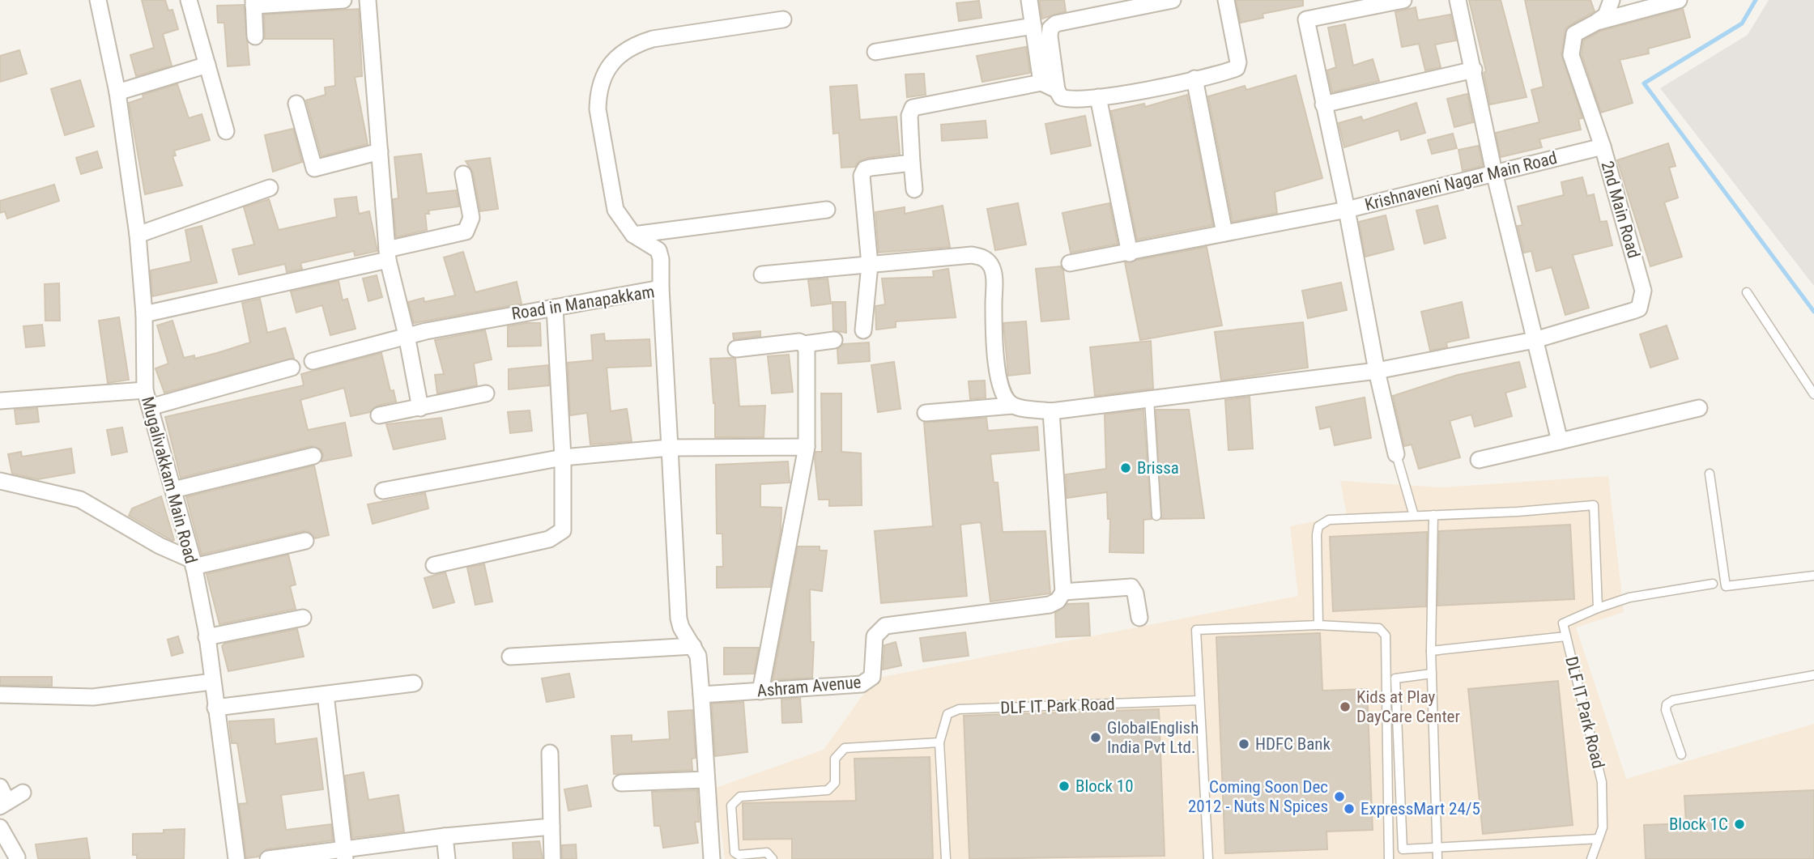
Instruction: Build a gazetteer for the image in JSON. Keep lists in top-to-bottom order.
{
  "streets": {
    "street": [
      "Krishnaveni Nagar Main Road",
      "2nd Main Road",
      "Road in Manapakkam",
      "Mugalivakkam Main Road",
      "Ashram Avenue"
    ],
    "lane": ["DLF IT Park Road"]
  },
  "crossings": [
    ["Krishnaveni Nagar Main Road", "2nd Main Road"],
    ["Road in Manapakkam", "Ashram Avenue"]
  ],
  "places": [
    "Brissa",
    "Kids at Play DayCare Center",
    "GlobalEnglish India Pvt Ltd.",
    "HDFC Bank",
    "Block 10",
    "Coming Soon Dec 2012 - Nuts N Spices",
    "ExpressMart 24/5",
    "Block 1C"
  ]
}
